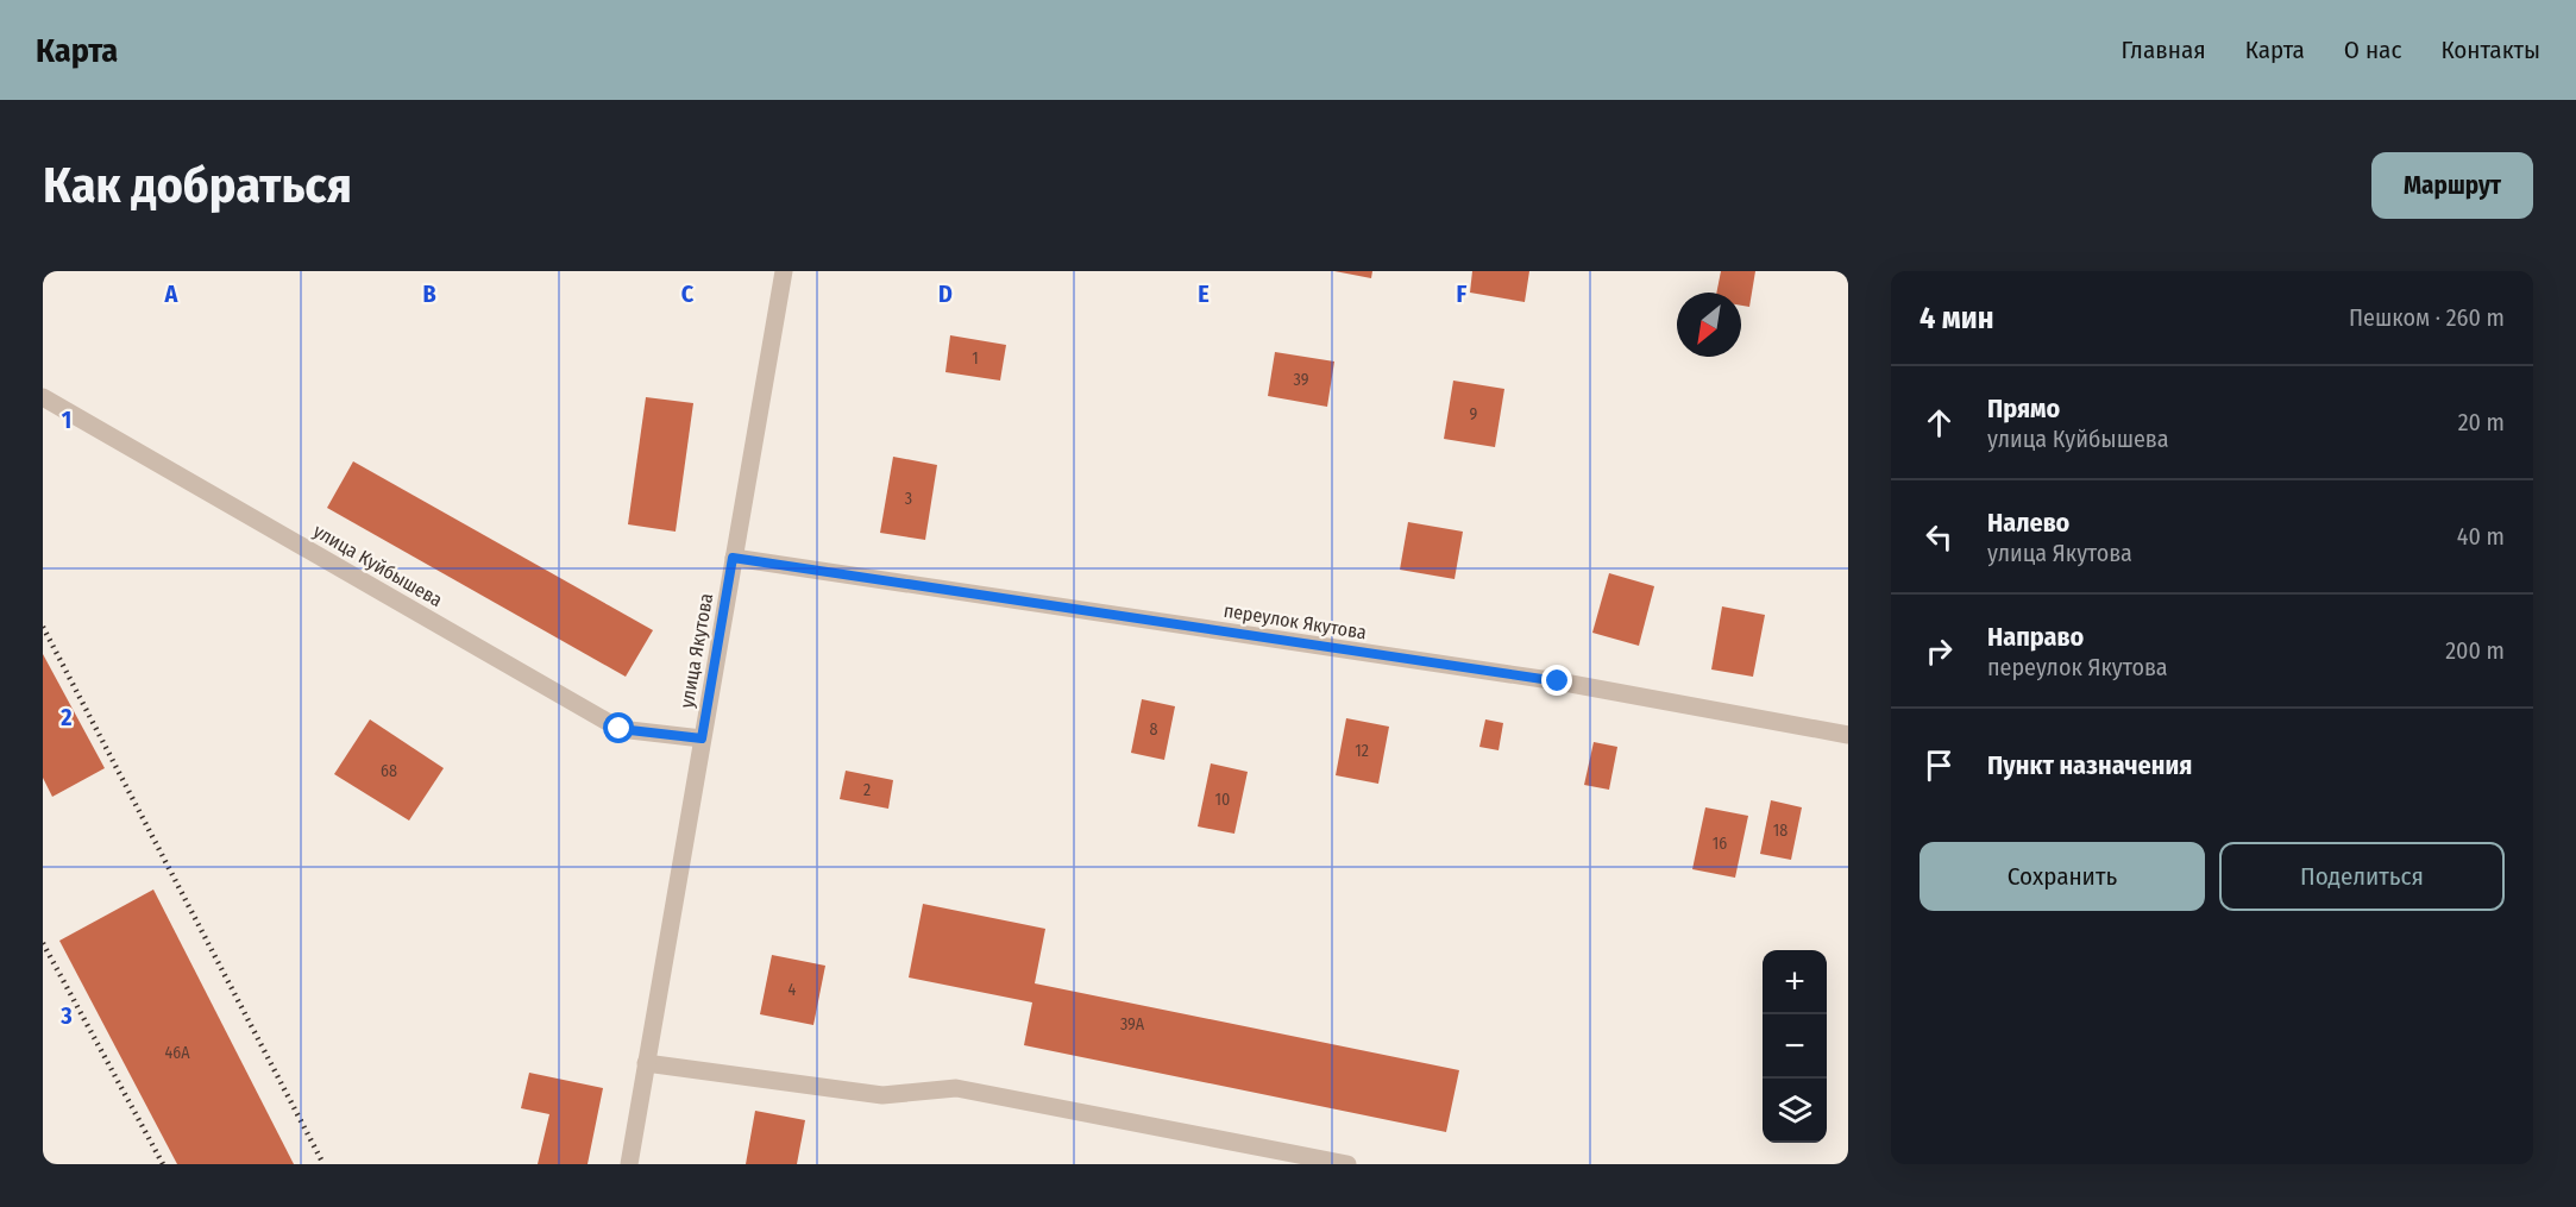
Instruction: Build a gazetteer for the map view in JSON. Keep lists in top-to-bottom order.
{
  "streets": {
    "street": ["улица Куйбышева", "переулок Якутова", "улица Якутова"]
  },
  "crossings": [
    ["улица Куйбышева", "улица Якутова"],
    ["переулок Якутова", "улица Якутова"]
  ],
  "house_numbers": [
    "1",
    "39",
    "9",
    "3",
    "8",
    "12",
    "68",
    "2",
    "10",
    "18",
    "16",
    "4",
    "39А",
    "46А"
  ],
  "north": "bottom left",
  "page": {
    "header": "Карта",
    "nav": [
      "Главная",
      "Карта",
      "О нас",
      "Контакты"
    ],
    "buttons": [
      "Маршрут",
      ["Сохранить", "Поделиться"]
    ],
    "title": "Как добраться",
    "heading": ["4 мин", "Пешком · 260 m"],
    "list": [
      ["Прямо", "улица Куйбышева", "20 m"],
      ["Налево", "улица Якутова", "40 m"],
      ["Направо", "переулок Якутова", "200 m"],
      "Пункт назначения"
    ],
    "map_buttons": ["+", "−"]
  },
  "grid": {
    "columns": [
      "A",
      "B",
      "C",
      "D",
      "E",
      "F"
    ],
    "rows": ["1", "2", "3"]
  }
}
